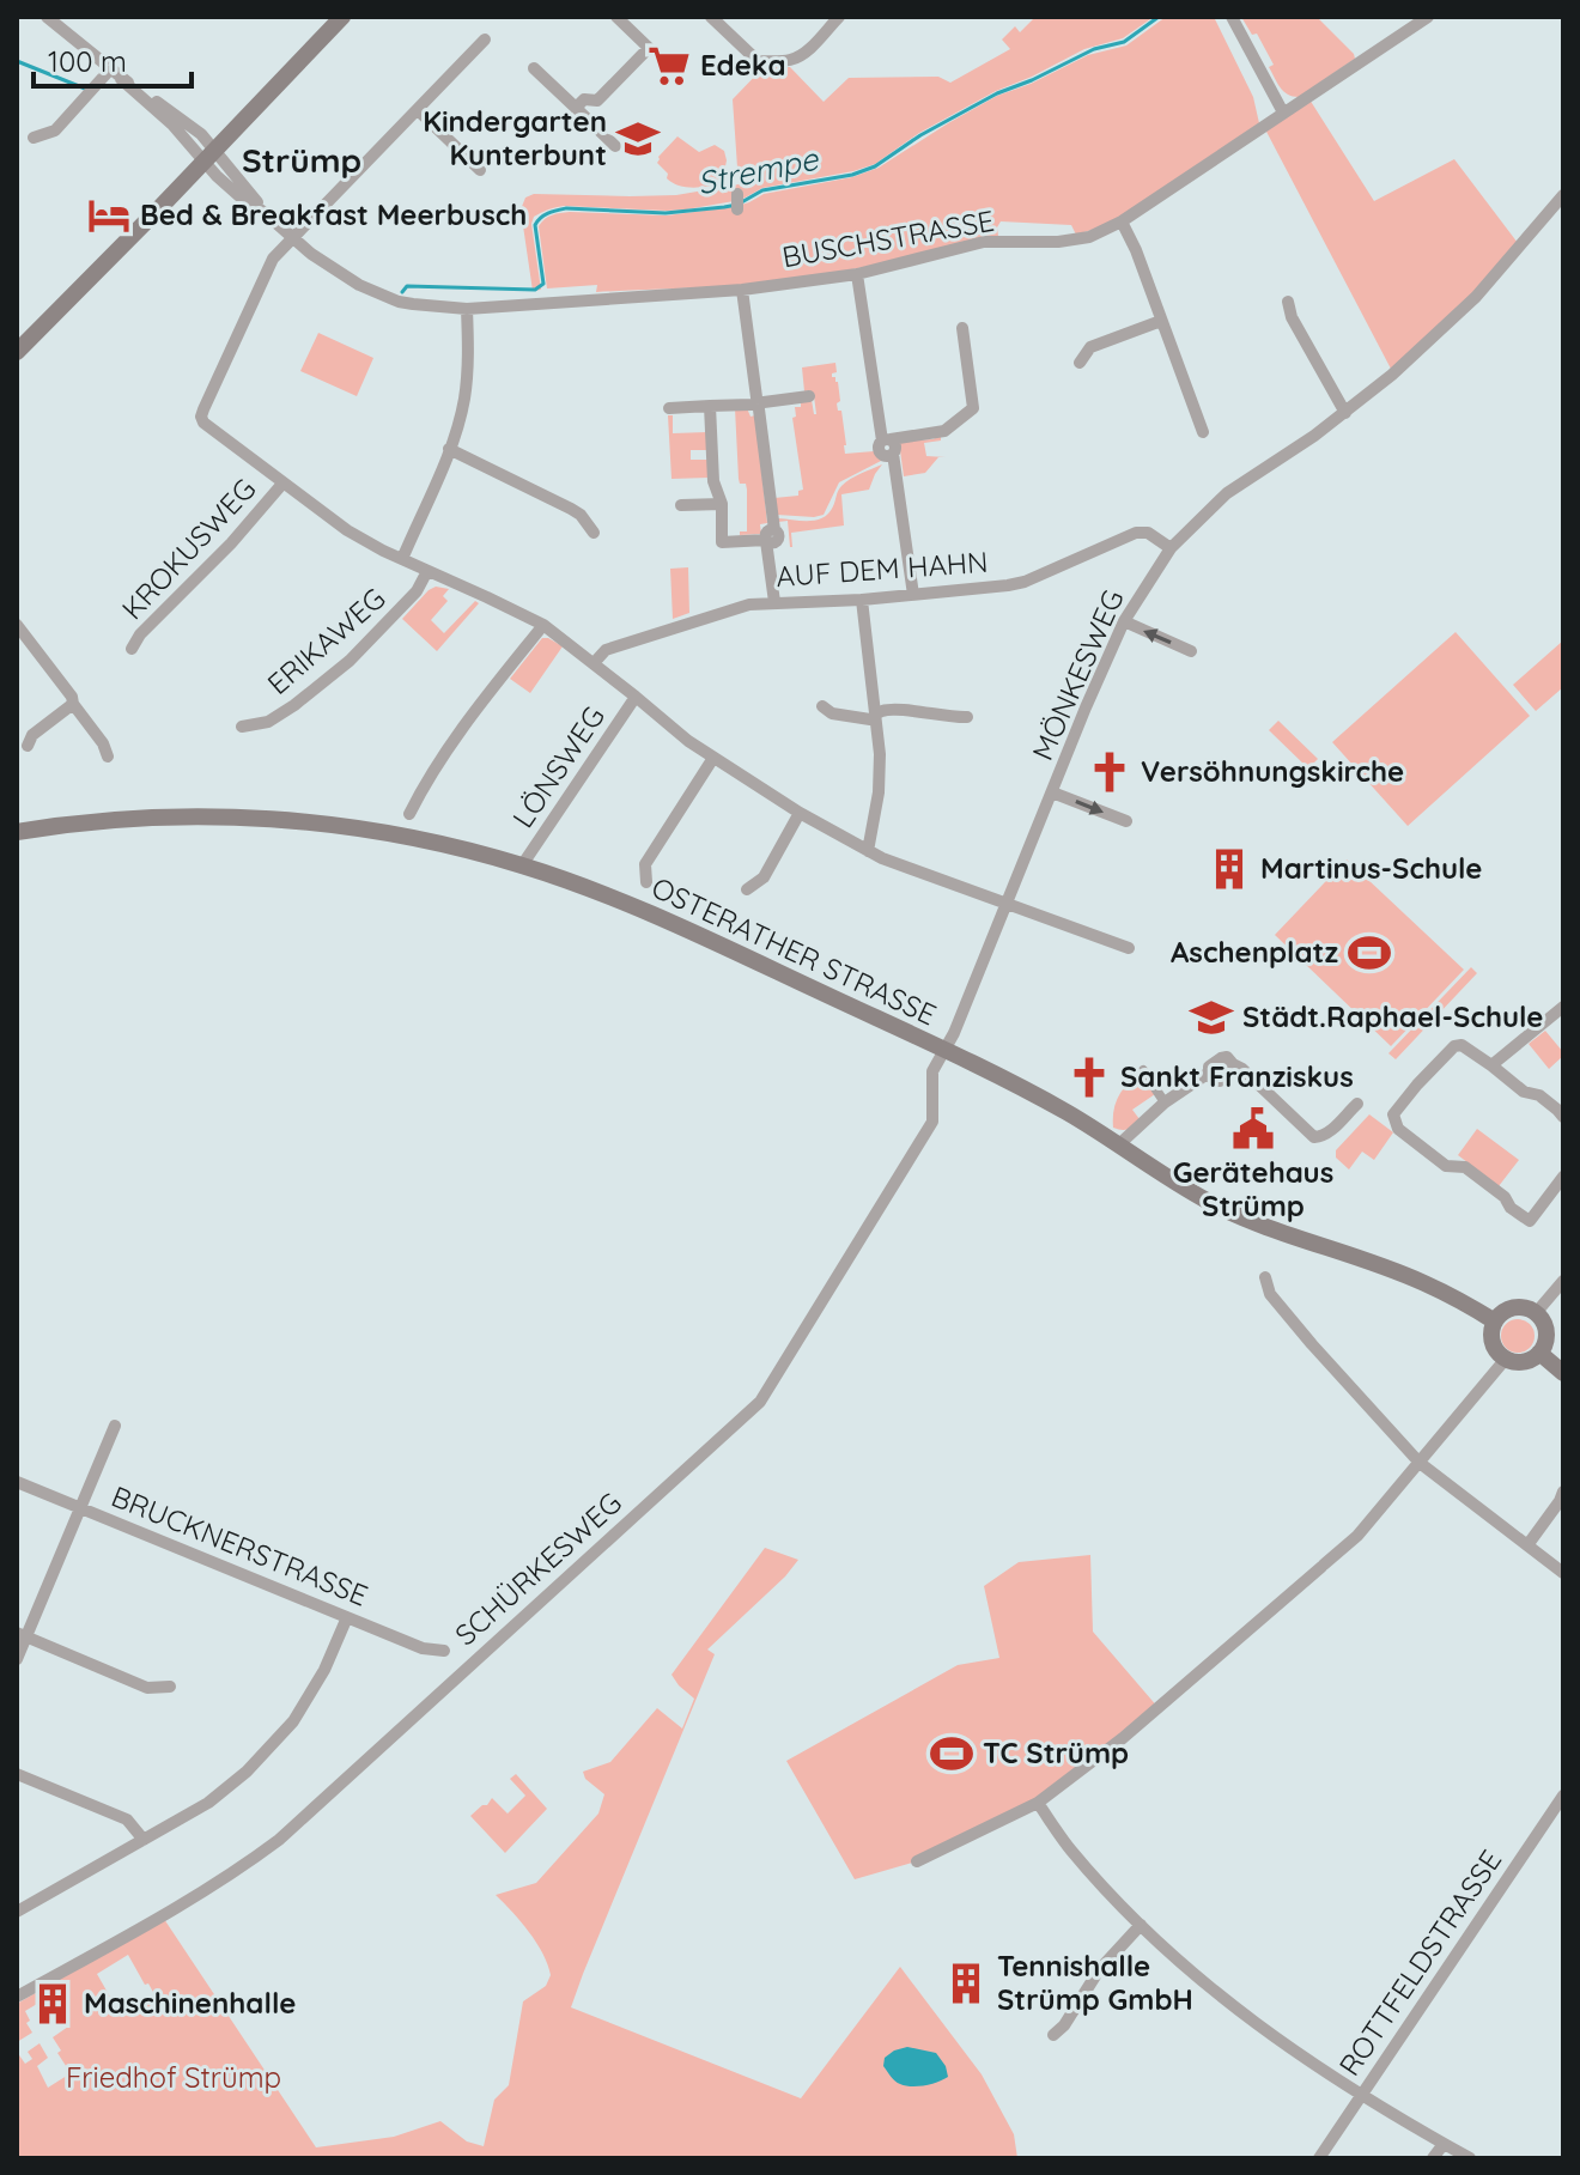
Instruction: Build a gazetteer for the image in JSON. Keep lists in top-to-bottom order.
{
  "streets": {
    "main road": ["OSTERATHER STRASSE"],
    "street": [
      "BUSCHSTRASSE",
      "KROKUSWEG",
      "AUF DEM HAHN",
      "ERIKAWEG",
      "MÖNKESWEG",
      "LÖNSWEG",
      "BRUCKNERSTRASSE",
      "SCHÜRKESWEG",
      "ROTTFELDSTRASSE"
    ]
  },
  "crossings": [
    ["AUF DEM HAHN", "MÖNKESWEG"],
    ["MÖNKESWEG", "OSTERATHER STRASSE"],
    ["MÖNKESWEG", "SCHÜRKESWEG"],
    ["LÖNSWEG", "OSTERATHER STRASSE"],
    ["OSTERATHER STRASSE", "SCHÜRKESWEG"]
  ],
  "districts": ["Strümp"],
  "water": ["Strempe"],
  "parks": ["Friedhof Strümp"],
  "places": {
    "supermarket": ["Edeka"],
    "school or university": ["Kindergarten Kunterbunt", "Städt.Raphael-Schule"],
    "hotel": ["Bed & Breakfast Meerbusch"],
    "church": ["Versöhnungskirche", "Sankt Franziskus"],
    "building": ["Martinus-Schule", "Tennishalle Strümp GmbH", "Maschinenhalle"],
    "sports": ["Aschenplatz", "TC Strümp"],
    "public building": ["Gerätehaus Strümp"]
  },
  "scale_bar": "100 m"
}
